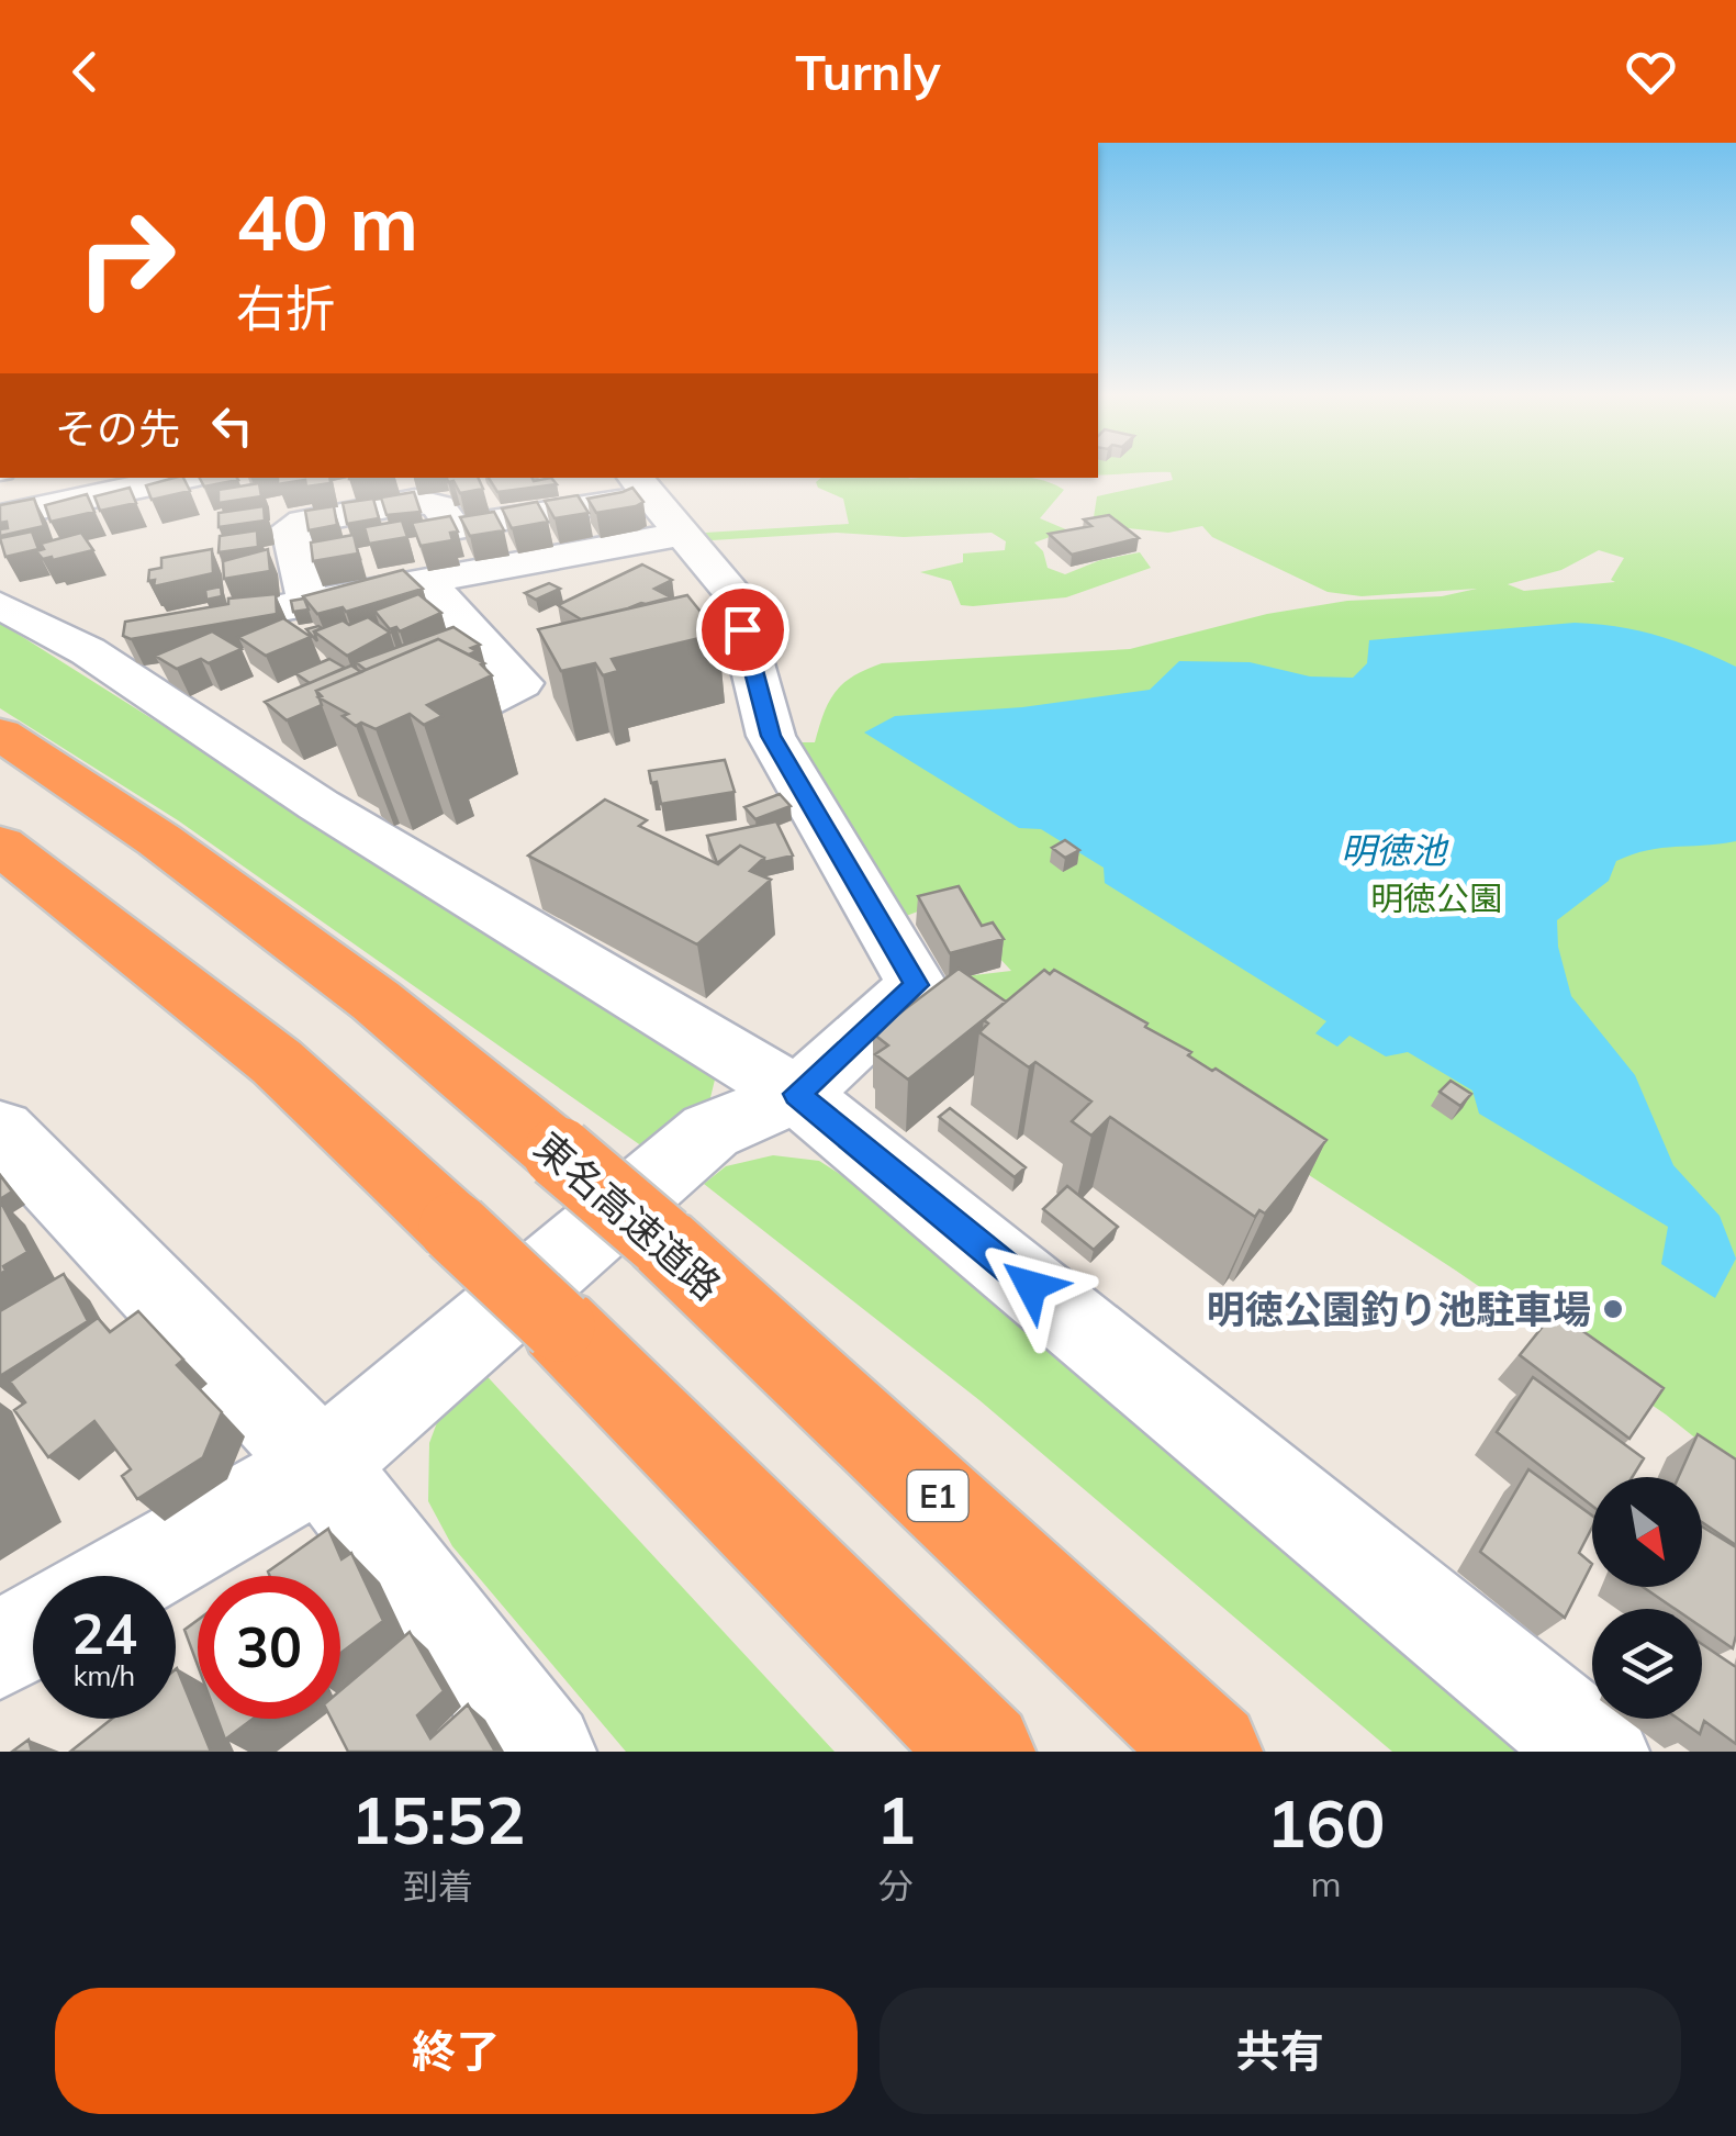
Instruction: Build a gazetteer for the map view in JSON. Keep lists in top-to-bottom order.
{
  "streets": {
    "highway": ["東名高速道路", "E1"]
  },
  "water": ["明徳池"],
  "parks": ["明徳公園"],
  "places": ["明徳公園釣り池駐車場"],
  "north": "bottom right",
  "page": {
    "header": "Turnly",
    "turn": ["40 m", "右折"],
    "then": "その先",
    "speed": "24 km/h",
    "limit": "30",
    "eta": [
      "15:52",
      "到着",
      "1",
      "分",
      "160",
      "m"
    ],
    "buttons": ["終了", "共有"]
  }
}
